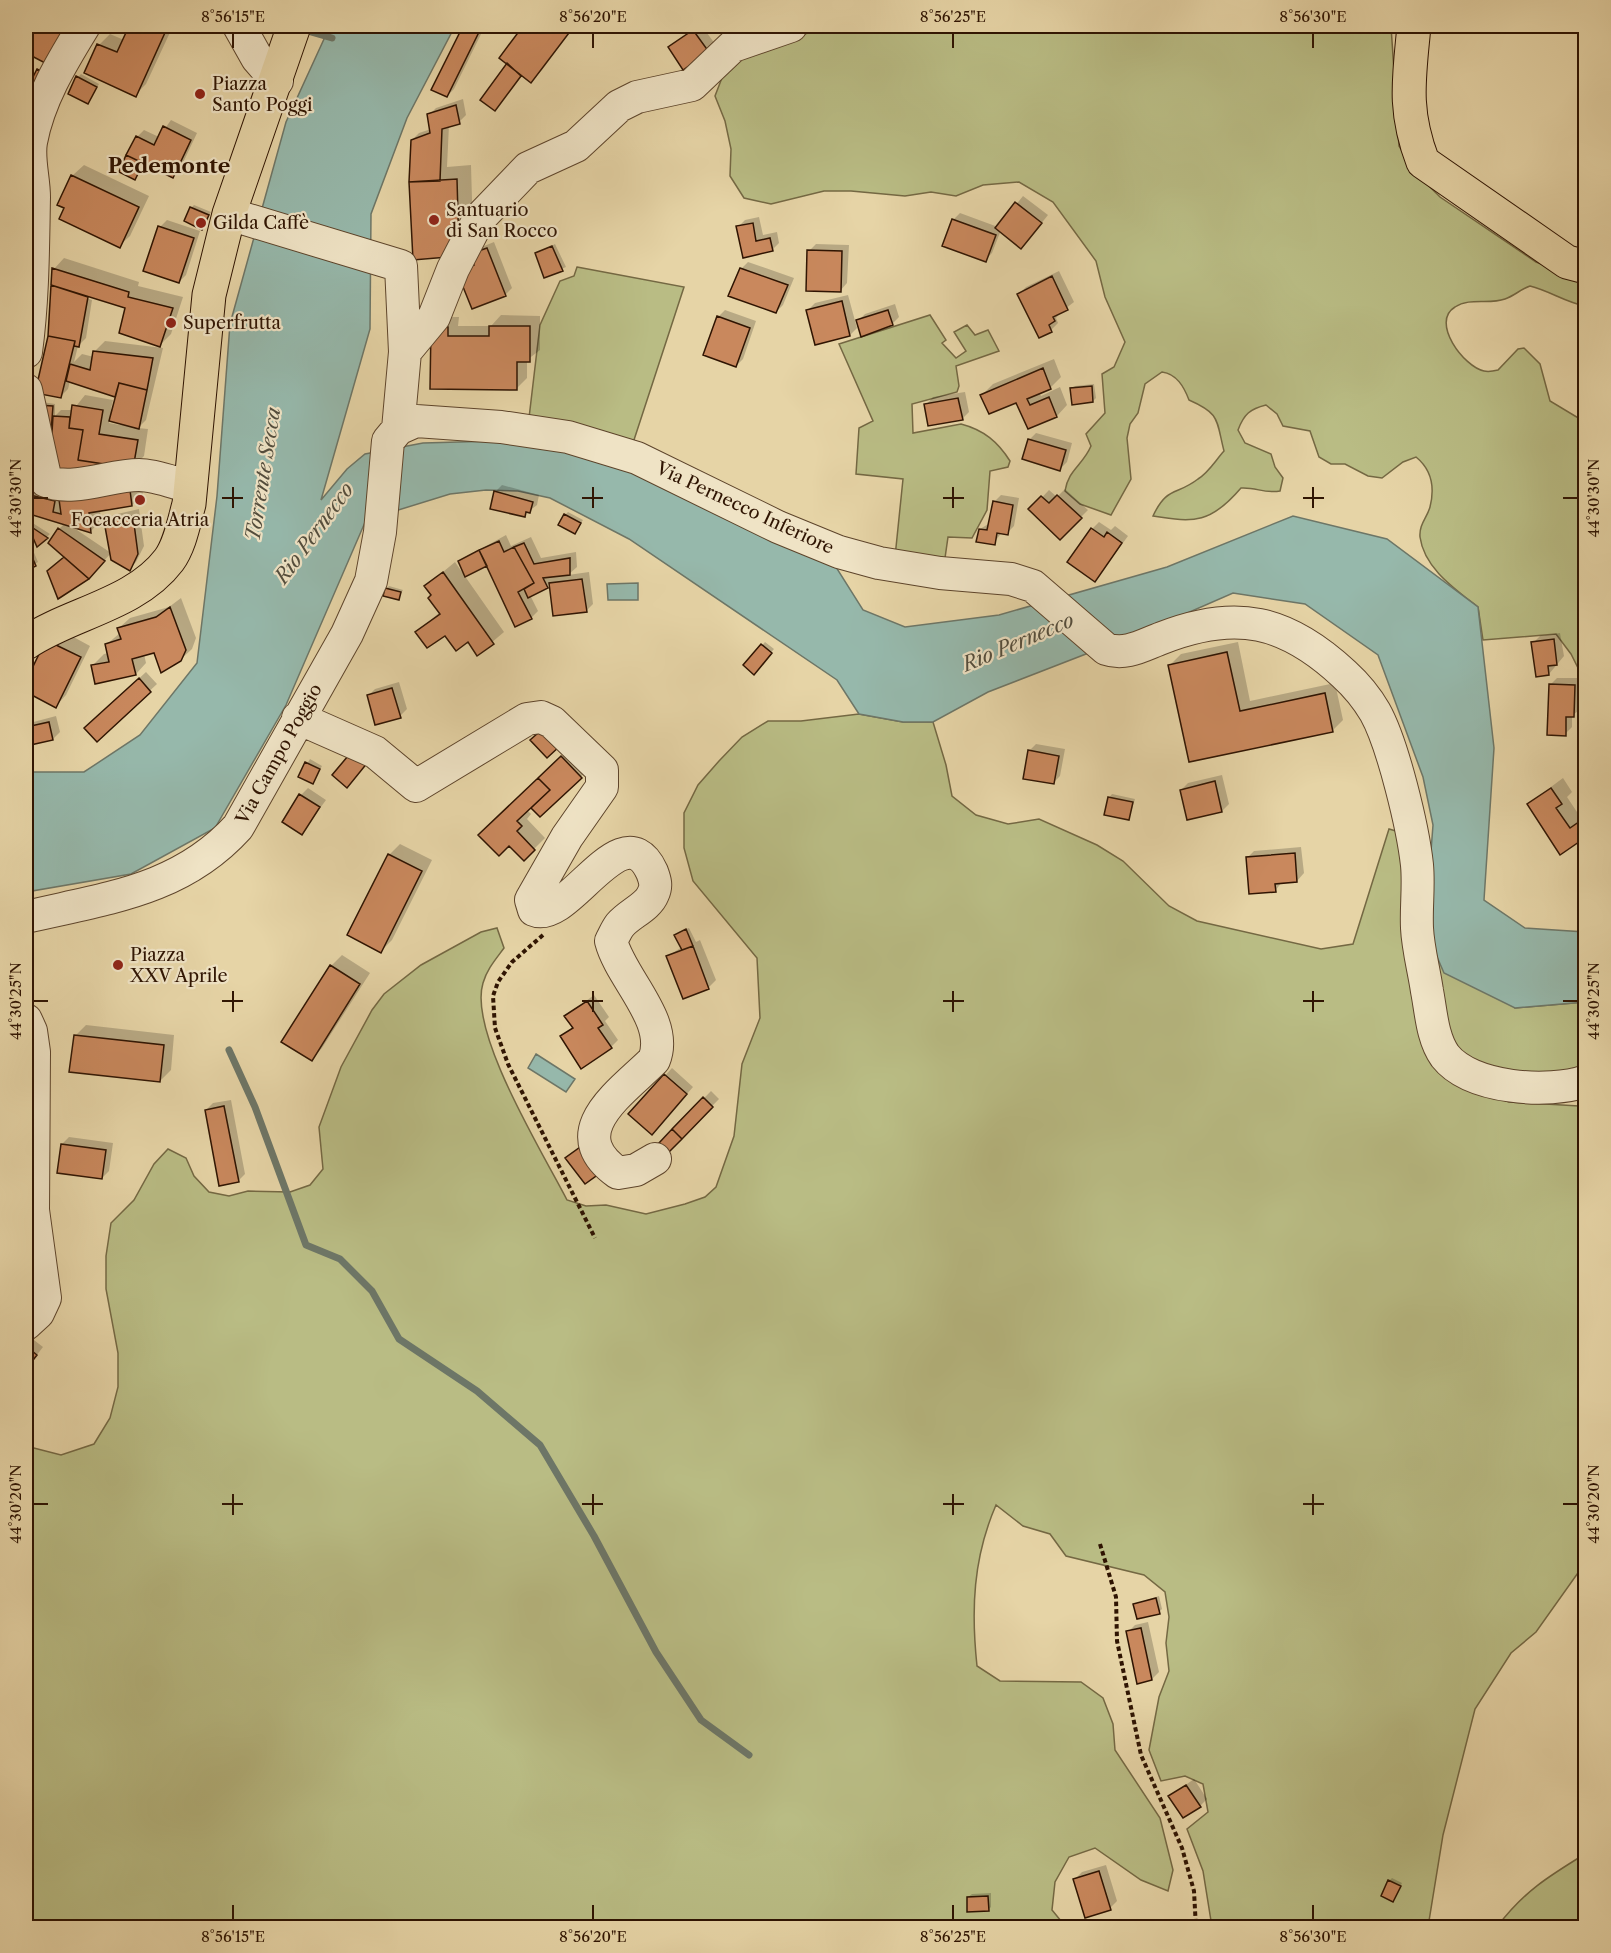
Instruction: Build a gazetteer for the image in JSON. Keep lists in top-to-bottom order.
{
  "streets": {
    "street": ["Via Pernecco Inferiore", "Via Campo Poggio"]
  },
  "crossings": [
    ["Via Pernecco Inferiore", "Via Campo Poggio"]
  ],
  "districts": ["Pedemonte"],
  "water": ["Torrente Secca", "Rio Pernecco"],
  "places": [
    "Piazza Santo Poggi",
    "Santuario di San Rocco",
    "Gilda Caffè",
    "Superfrutta",
    "Focacceria Atria",
    "Piazza XXV Aprile"
  ],
  "coordinates": [
    "8°56'15\"E",
    "8°56'20\"E",
    "8°56'25\"E",
    "8°56'30\"E",
    "44°30'30\"N",
    "44°30'25\"N",
    "44°30'20\"N"
  ]
}
